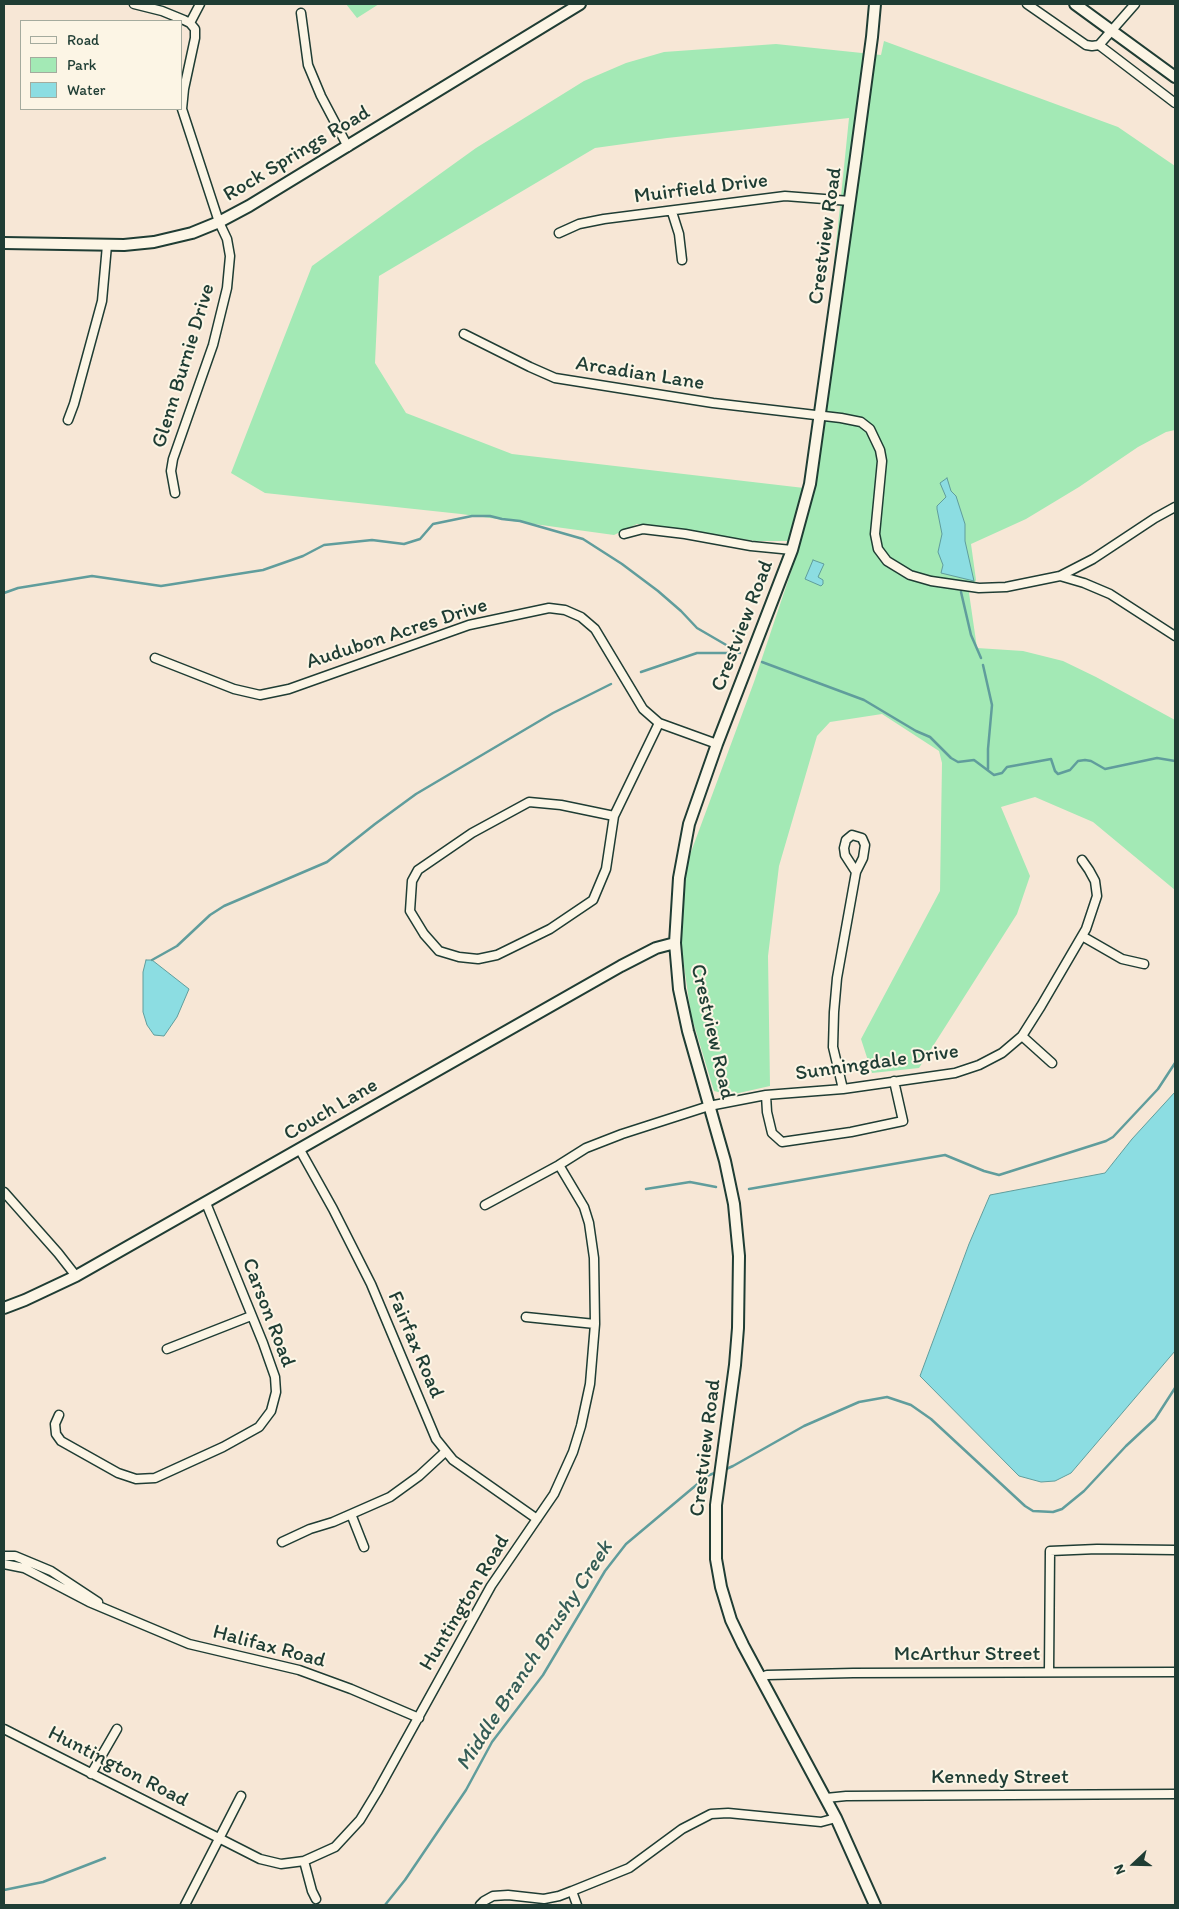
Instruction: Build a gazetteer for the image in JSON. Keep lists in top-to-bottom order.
{
  "streets": {
    "street": [
      "Rock Springs Road",
      "Muirfield Drive",
      "Crestview Road",
      "Glenn Burnie Drive",
      "Arcadian Lane",
      "Audubon Acres Drive",
      "Sunningdale Drive",
      "Couch Lane",
      "Carson Road",
      "Fairfax Road",
      "Huntington Road",
      "Halifax Road",
      "McArthur Street",
      "Kennedy Street"
    ]
  },
  "crossings": [
    ["Rock Springs Road", "Glenn Burnie Drive"],
    ["Muirfield Drive", "Crestview Road"],
    ["Crestview Road", "Arcadian Lane"],
    ["Crestview Road", "Audubon Acres Drive"],
    ["Crestview Road", "Sunningdale Drive"],
    ["Crestview Road", "Couch Lane"],
    ["Crestview Road", "McArthur Street"],
    ["Crestview Road", "Kennedy Street"],
    ["Couch Lane", "Carson Road"],
    ["Couch Lane", "Fairfax Road"],
    ["Fairfax Road", "Huntington Road"],
    ["Huntington Road", "Halifax Road"]
  ],
  "water": ["Middle Branch Brushy Creek"],
  "legend": ["Road", "Park", "Water"],
  "north": "left"
}
